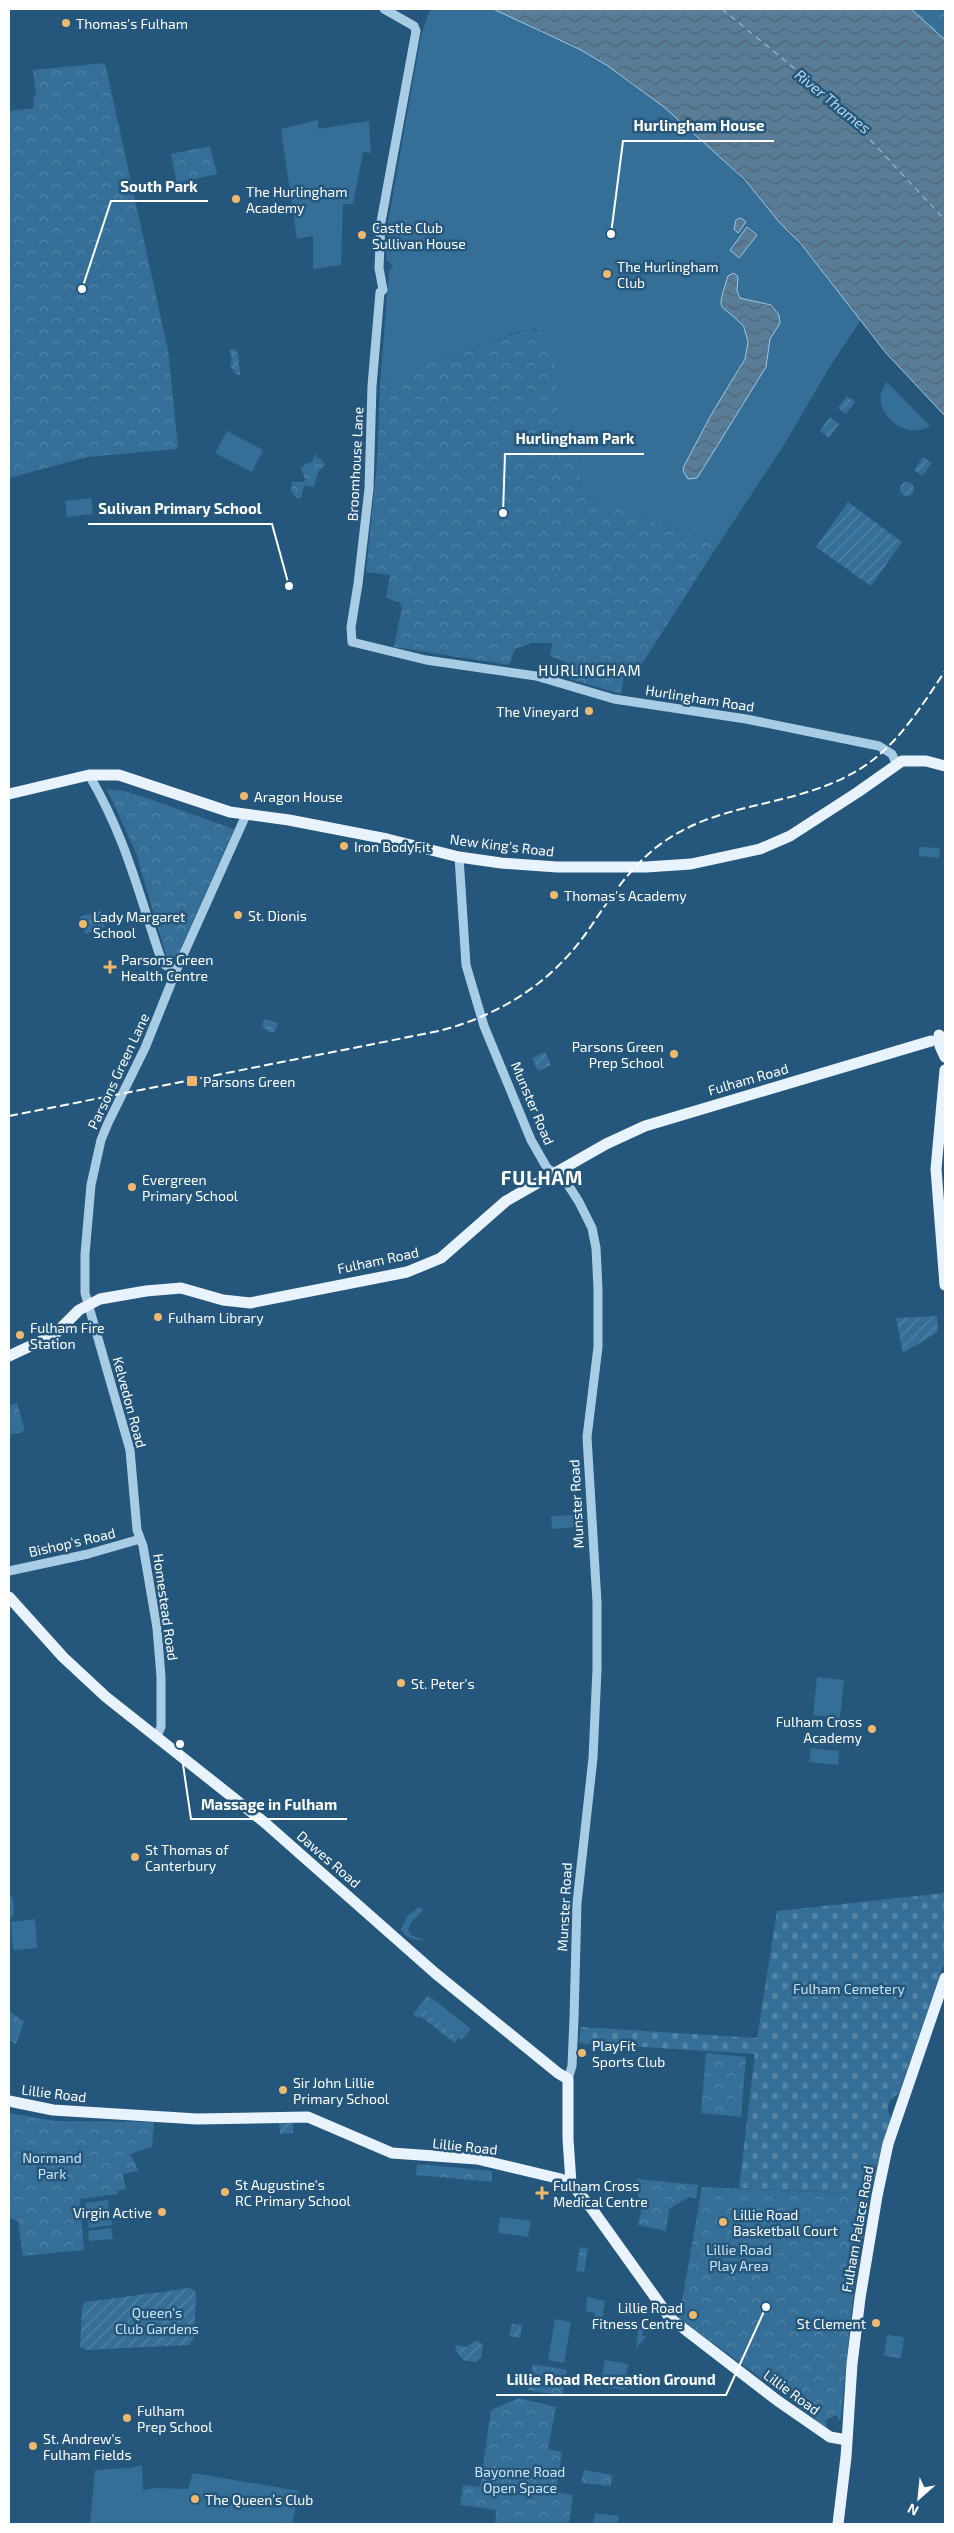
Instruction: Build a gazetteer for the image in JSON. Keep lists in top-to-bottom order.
{
  "streets": {
    "main road": [
      "New King's Road",
      "Fulham Road",
      "Munster Road",
      "Dawes Road",
      "Lillie Road",
      "Fulham Palace Road"
    ],
    "street": [
      "Broomhouse Lane",
      "Hurlingham Road",
      "Parsons Green Lane",
      "Kelvedon Road",
      "Bishop's Road",
      "Homestead Road"
    ]
  },
  "crossings": [
    ["Broomhouse Lane", "Hurlingham Road"],
    ["Hurlingham Road", "New King's Road"],
    ["New King's Road", "Munster Road"],
    ["Parsons Green Lane", "Fulham Road"],
    ["Parsons Green Lane", "Kelvedon Road"],
    ["Fulham Road", "Munster Road"],
    ["Fulham Road", "Kelvedon Road"],
    ["Munster Road", "Dawes Road"],
    ["Munster Road", "Lillie Road"],
    ["Kelvedon Road", "Bishop's Road"],
    ["Kelvedon Road", "Homestead Road"],
    ["Bishop's Road", "Homestead Road"],
    ["Homestead Road", "Dawes Road"],
    ["Lillie Road", "Fulham Palace Road"]
  ],
  "districts": ["HURLINGHAM", "FULHAM"],
  "water": ["River Thames"],
  "parks": [
    "Fulham Cemetery",
    "Normand Park",
    "Lillie Road Play Area",
    "Queen's Club Gardens",
    "Bayonne Road Open Space"
  ],
  "places": {
    "other": [
      "Thomas's Fulham",
      "The Hurlingham Academy",
      "Hurlingham House",
      "Castle Club Sullivan House",
      "The Hurlingham Club",
      "South Park",
      "Hurlingham Park",
      "Sulivan Primary School",
      "The Vineyard",
      "Aragon House",
      "Iron BodyFit",
      "Thomas's Academy",
      "St. Dionis",
      "Lady Margaret School",
      "Parsons Green Prep School",
      "Evergreen Primary School",
      "Fulham Library",
      "Fulham Fire Station",
      "St. Peter's",
      "Fulham Cross Academy",
      "Massage in Fulham",
      "St Thomas of Canterbury",
      "PlayFit Sports Club",
      "Sir John Lillie Primary School",
      "St Augustine's RC Primary School",
      "Virgin Active",
      "Lillie Road Basketball Court",
      "Lillie Road Recreation Ground",
      "Lillie Road Fitness Centre",
      "St Clement",
      "Fulham Prep School",
      "St. Andrew's Fulham Fields",
      "The Queen’s Club"
    ],
    "health": ["Parsons Green Health Centre", "Fulham Cross Medical Centre"],
    "transit": ["Parsons Green"]
  },
  "north": "bottom left"
}
